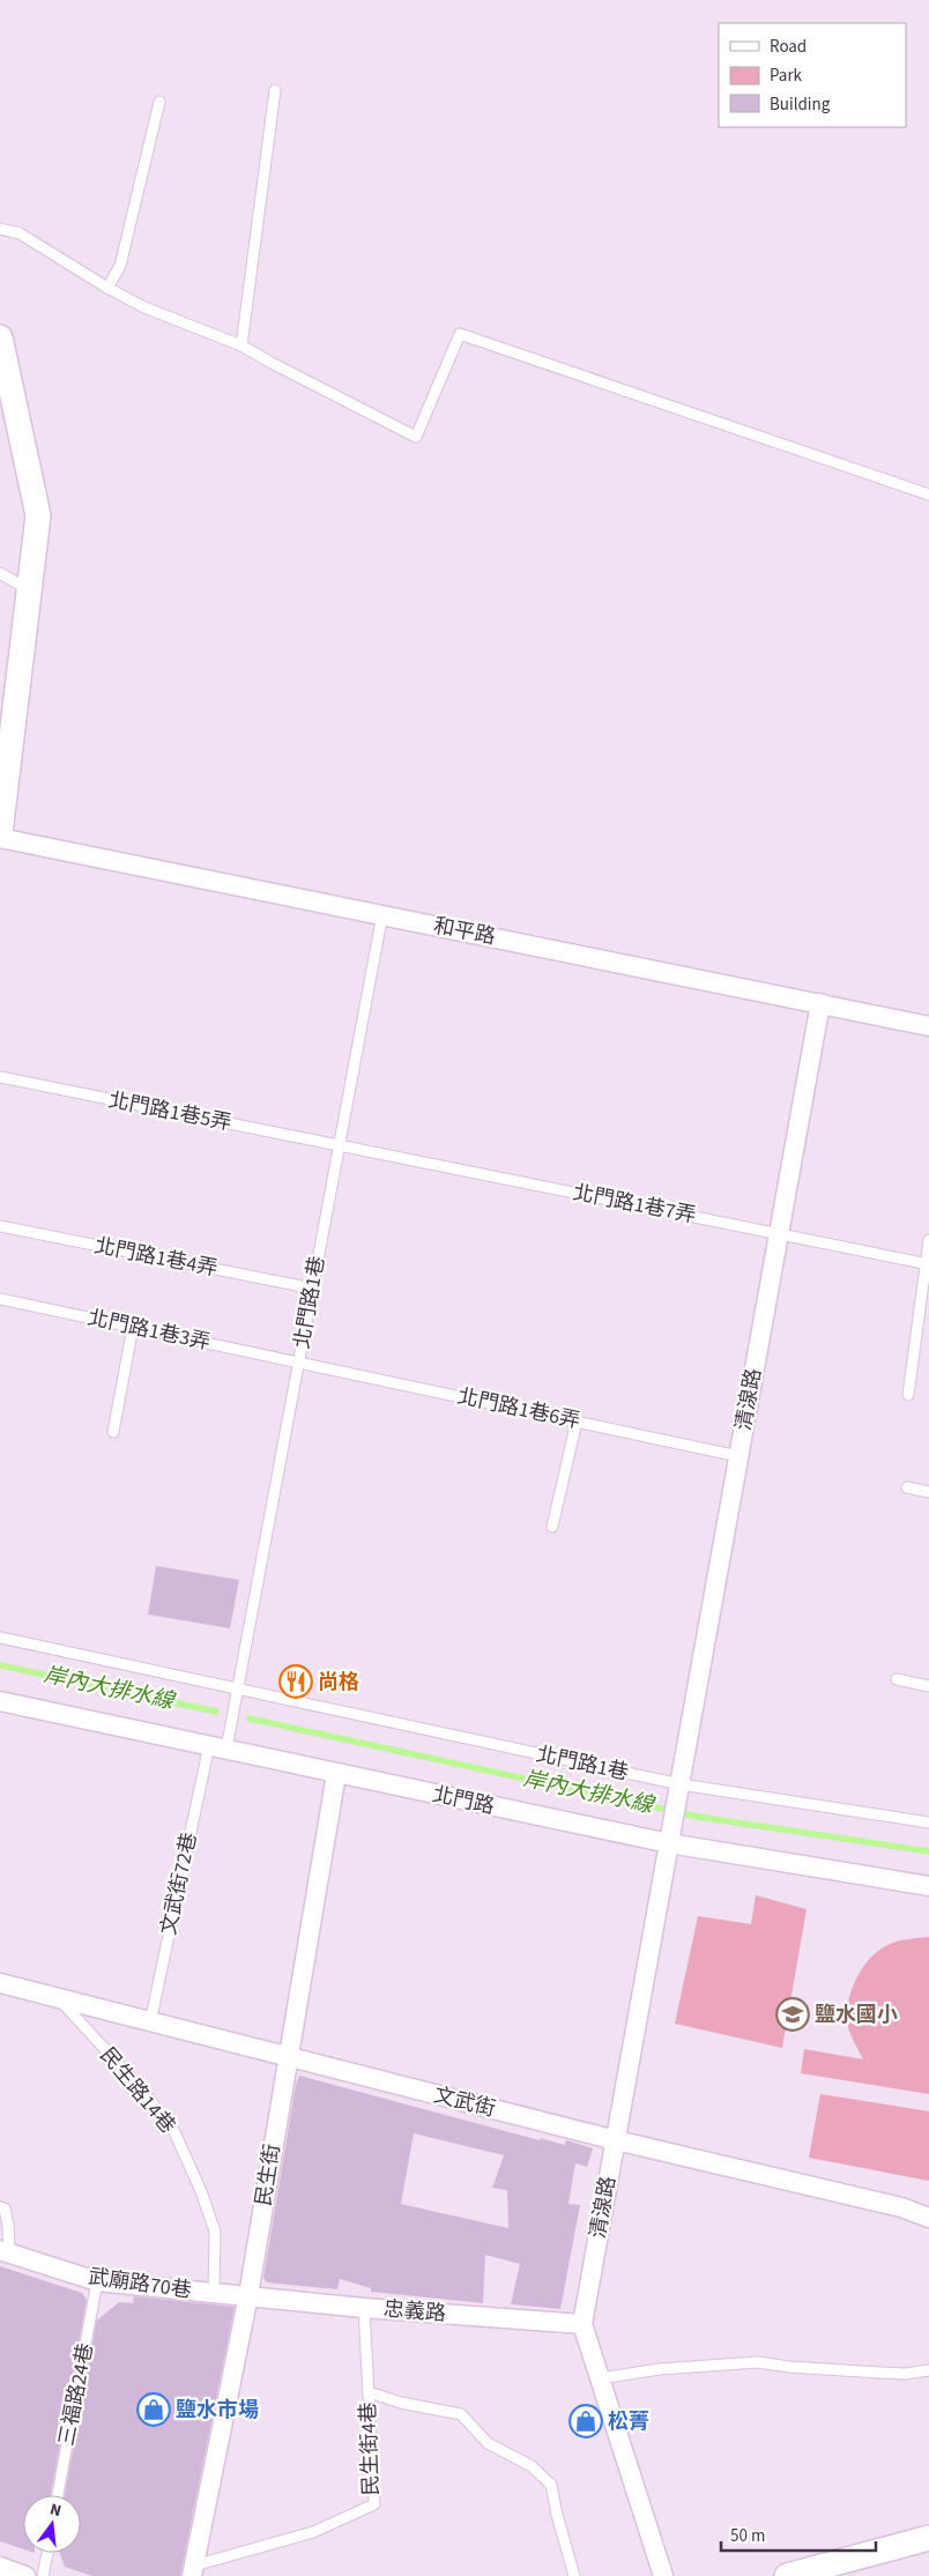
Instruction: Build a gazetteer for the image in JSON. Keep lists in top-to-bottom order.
{
  "streets": {
    "street": [
      "和平路",
      "清湶路",
      "北門路",
      "文武街",
      "民生街",
      "武廟路70巷",
      "忠義路"
    ],
    "lane": [
      "北門路1巷5弄",
      "北門路1巷7弄",
      "北門路1巷4弄",
      "北門路1巷",
      "北門路1巷3弄",
      "北門路1巷6弄",
      "文武街72巷",
      "民生路14巷",
      "三福路24巷",
      "民生街4巷"
    ]
  },
  "crossings": [
    ["和平路", "北門路1巷"],
    ["和平路", "清湶路"],
    ["北門路1巷5弄", "北門路1巷7弄"],
    ["北門路1巷5弄", "北門路1巷"],
    ["北門路1巷7弄", "北門路1巷"],
    ["北門路1巷7弄", "清湶路"],
    ["北門路1巷4弄", "北門路1巷"],
    ["北門路1巷", "北門路1巷3弄"],
    ["北門路1巷", "清湶路"],
    ["北門路1巷", "北門路1巷6弄"],
    ["北門路1巷", "北門路"],
    ["北門路1巷", "文武街72巷"],
    ["北門路1巷3弄", "北門路1巷6弄"],
    ["清湶路", "北門路1巷6弄"],
    ["清湶路", "北門路"],
    ["清湶路", "文武街"],
    ["清湶路", "忠義路"],
    ["北門路", "文武街72巷"],
    ["北門路", "民生街"],
    ["文武街72巷", "文武街"],
    ["民生路14巷", "文武街"],
    ["民生路14巷", "武廟路70巷"],
    ["文武街", "民生街"],
    ["民生街", "武廟路70巷"],
    ["民生街", "忠義路"],
    ["民生街", "民生街4巷"],
    ["武廟路70巷", "忠義路"],
    ["武廟路70巷", "三福路24巷"],
    ["忠義路", "民生街4巷"]
  ],
  "water": ["岸內大排水線"],
  "places": {
    "restaurant": ["尚格"],
    "school or university": ["鹽水國小"],
    "shop": ["鹽水市場", "松菁"]
  },
  "legend": ["Road", "Park", "Building"],
  "scale_bar": "50 m",
  "north": "top"
}
